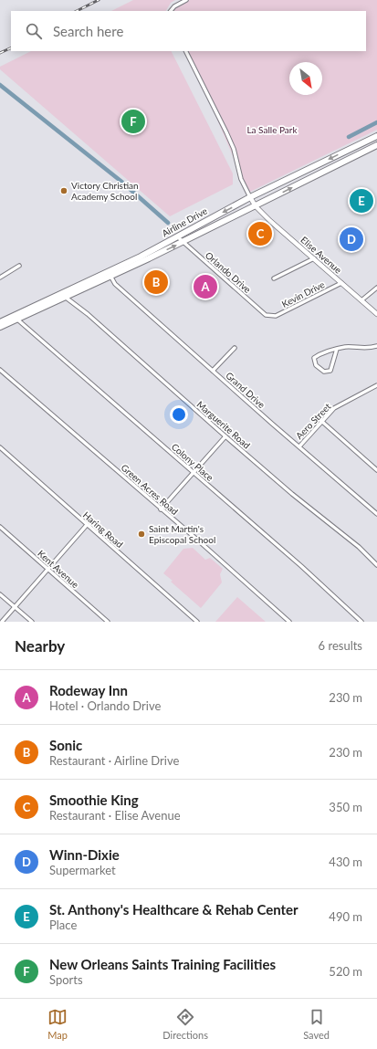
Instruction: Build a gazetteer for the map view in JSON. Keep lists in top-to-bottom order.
{
  "streets": {
    "highway": ["Airline Drive"],
    "street": [
      "Elise Avenue",
      "Orlando Drive",
      "Kevin Drive",
      "Grand Drive",
      "Aero Street",
      "Marguerite Road",
      "Colony Place",
      "Green Acres Road",
      "Haring Road",
      "Kent Avenue"
    ]
  },
  "crossings": [
    ["Airline Drive", "Elise Avenue"],
    ["Airline Drive", "Orlando Drive"],
    ["Airline Drive", "Grand Drive"],
    ["Airline Drive", "Marguerite Road"],
    ["Airline Drive", "Colony Place"],
    ["Elise Avenue", "Kevin Drive"],
    ["Orlando Drive", "Kevin Drive"],
    ["Grand Drive", "Aero Street"]
  ],
  "parks": ["La Salle Park"],
  "places": ["Victory Christian Academy School", "Saint Martin's Episcopal School"],
  "north": "bottom right",
  "page": {
    "search": "Search here",
    "pins": [
      "F",
      "E",
      "C",
      "D",
      "B",
      "A"
    ],
    "heading": ["Nearby", "6 results"],
    "list": [
      {
        "mark": "A",
        "name": "Rodeway Inn",
        "note": "Hotel · Orlando Drive",
        "value": "230 m"
      },
      {
        "mark": "B",
        "name": "Sonic",
        "note": "Restaurant · Airline Drive",
        "value": "230 m"
      },
      {
        "mark": "C",
        "name": "Smoothie King",
        "note": "Restaurant · Elise Avenue",
        "value": "350 m"
      },
      {
        "mark": "D",
        "name": "Winn-Dixie",
        "note": "Supermarket",
        "value": "430 m"
      },
      {
        "mark": "E",
        "name": "St. Anthony's Healthcare & Rehab Center",
        "note": "Place",
        "value": "490 m"
      },
      {
        "mark": "F",
        "name": "New Orleans Saints Training Facilities",
        "note": "Sports",
        "value": "520 m"
      }
    ],
    "nav": ["Map", "Directions", "Saved"]
  }
}
